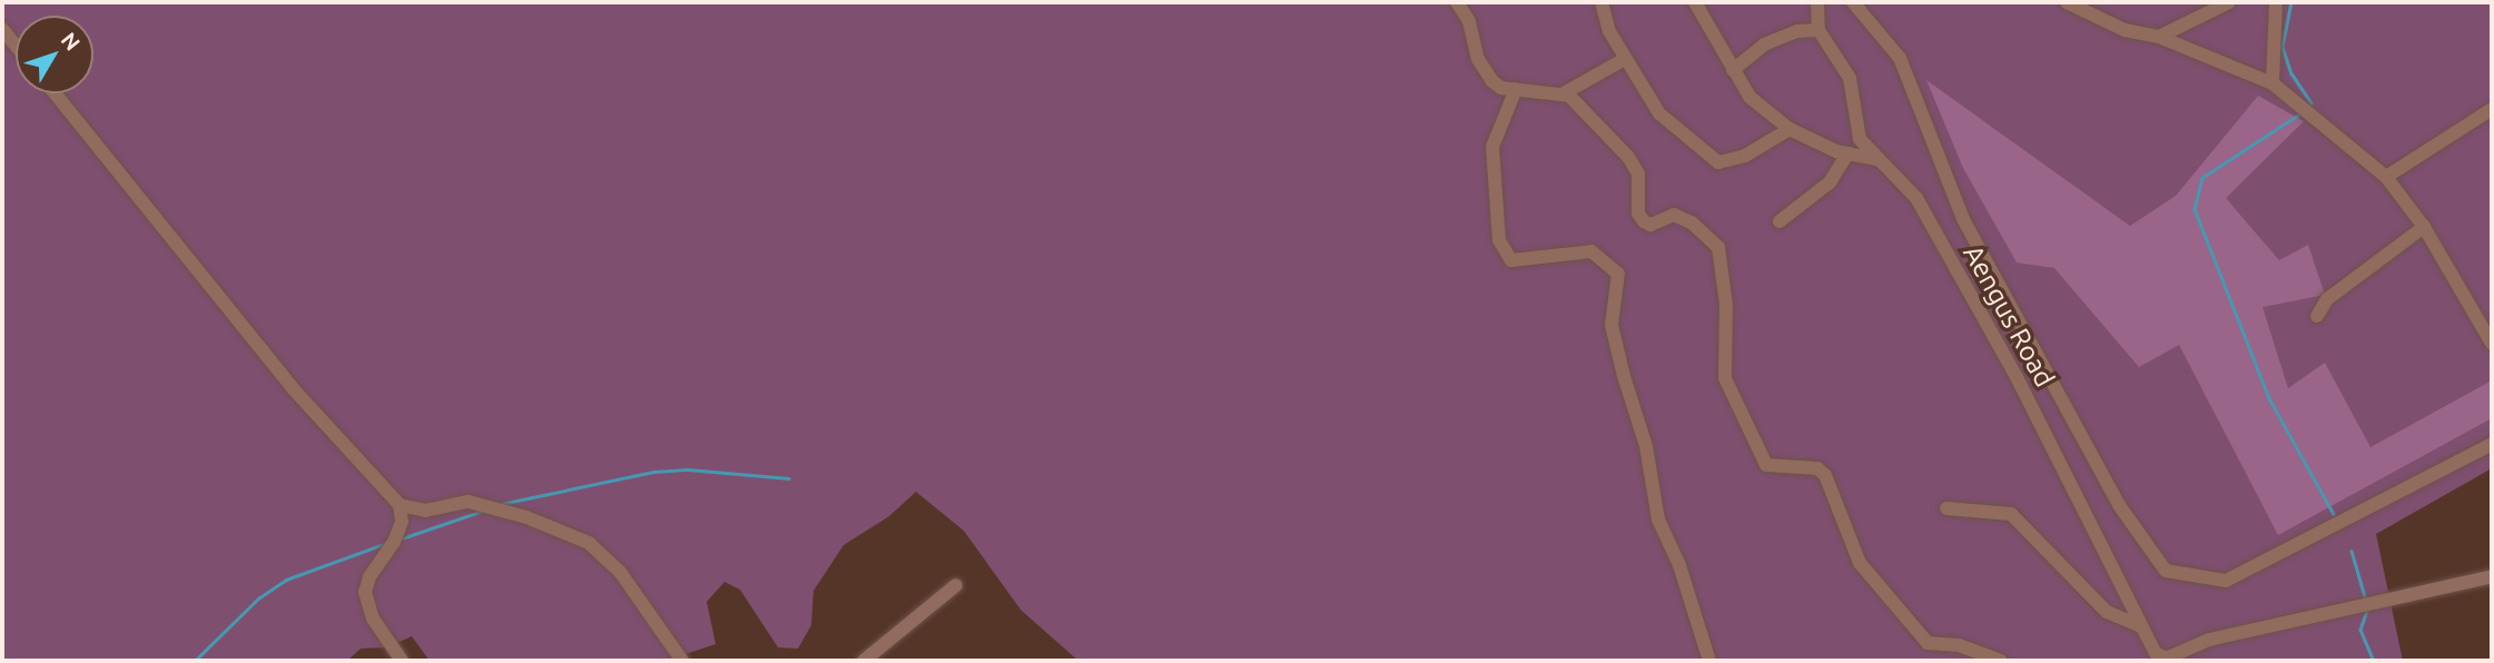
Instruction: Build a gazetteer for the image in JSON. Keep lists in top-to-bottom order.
{
  "streets": {
    "street": ["Aengus Road"]
  },
  "north": "top right"
}
